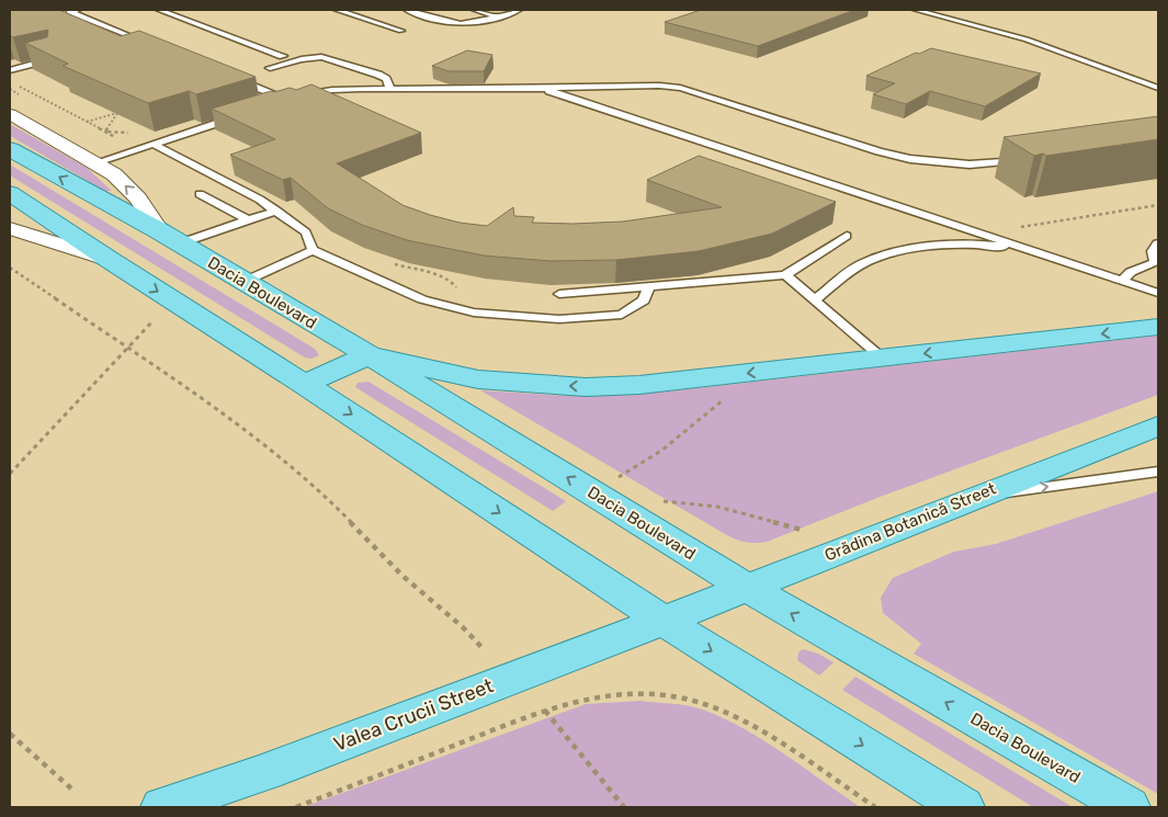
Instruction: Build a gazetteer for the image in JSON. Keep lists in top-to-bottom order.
{
  "streets": {
    "main road": ["Dacia Boulevard", "Grădina Botanică Street", "Valea Crucii Street"]
  },
  "crossings": [
    ["Dacia Boulevard", "Grădina Botanică Street"],
    ["Grădina Botanică Street", "Valea Crucii Street"]
  ],
  "one_way": ["Dacia Boulevard"]
}
